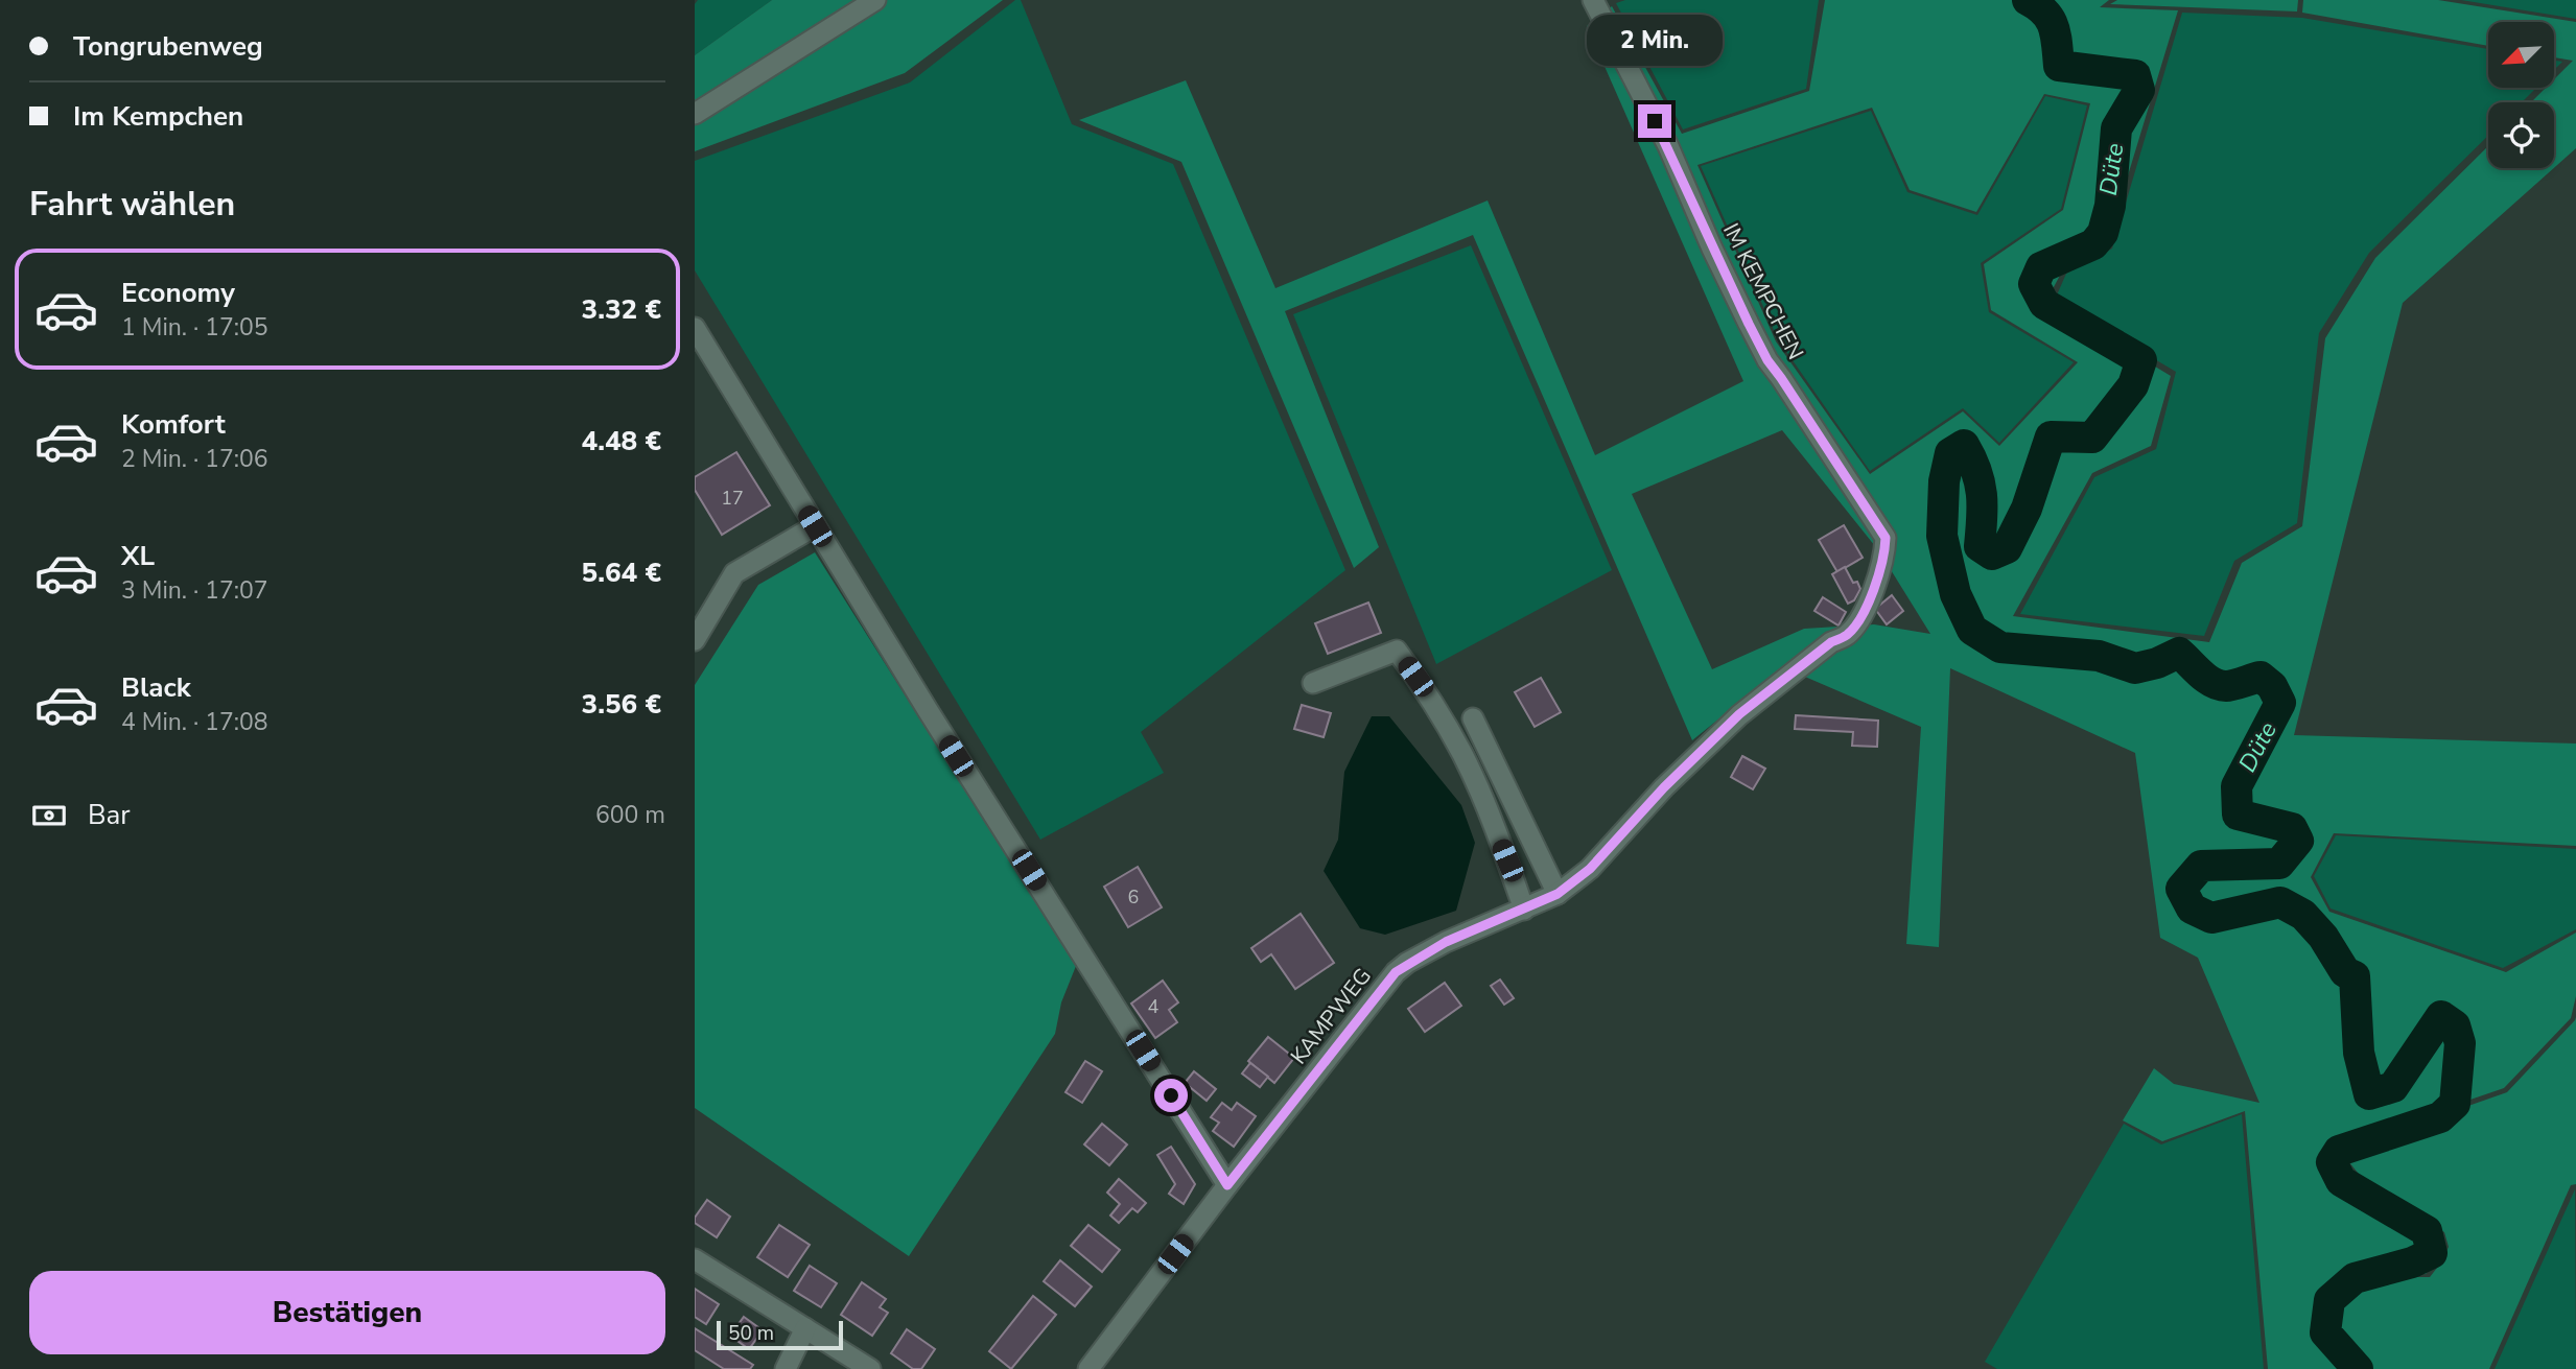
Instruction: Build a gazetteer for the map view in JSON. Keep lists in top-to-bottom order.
{
  "streets": {
    "street": ["IM KEMPCHEN", "KAMPWEG"]
  },
  "crossings": [
    ["IM KEMPCHEN", "KAMPWEG"]
  ],
  "water": ["Düte"],
  "house_numbers": ["17", "6", "4"],
  "scale_bar": "50 m",
  "north": "bottom left",
  "page": {
    "banner": ["Tongrubenweg", "Im Kempchen"],
    "bubble": "2 Min.",
    "heading": "Fahrt wählen",
    "list": [
      {
        "name": "Economy",
        "note": "1 Min. · 17:05",
        "value": "3.32 €"
      },
      {
        "name": "Komfort",
        "note": "2 Min. · 17:06",
        "value": "4.48 €"
      },
      {
        "name": "XL",
        "note": "3 Min. · 17:07",
        "value": "5.64 €"
      },
      {
        "name": "Black",
        "note": "4 Min. · 17:08",
        "value": "3.56 €"
      }
    ],
    "pay": ["Bar", "600 m"],
    "buttons": "Bestätigen",
    "scale": "50 m"
  }
}
